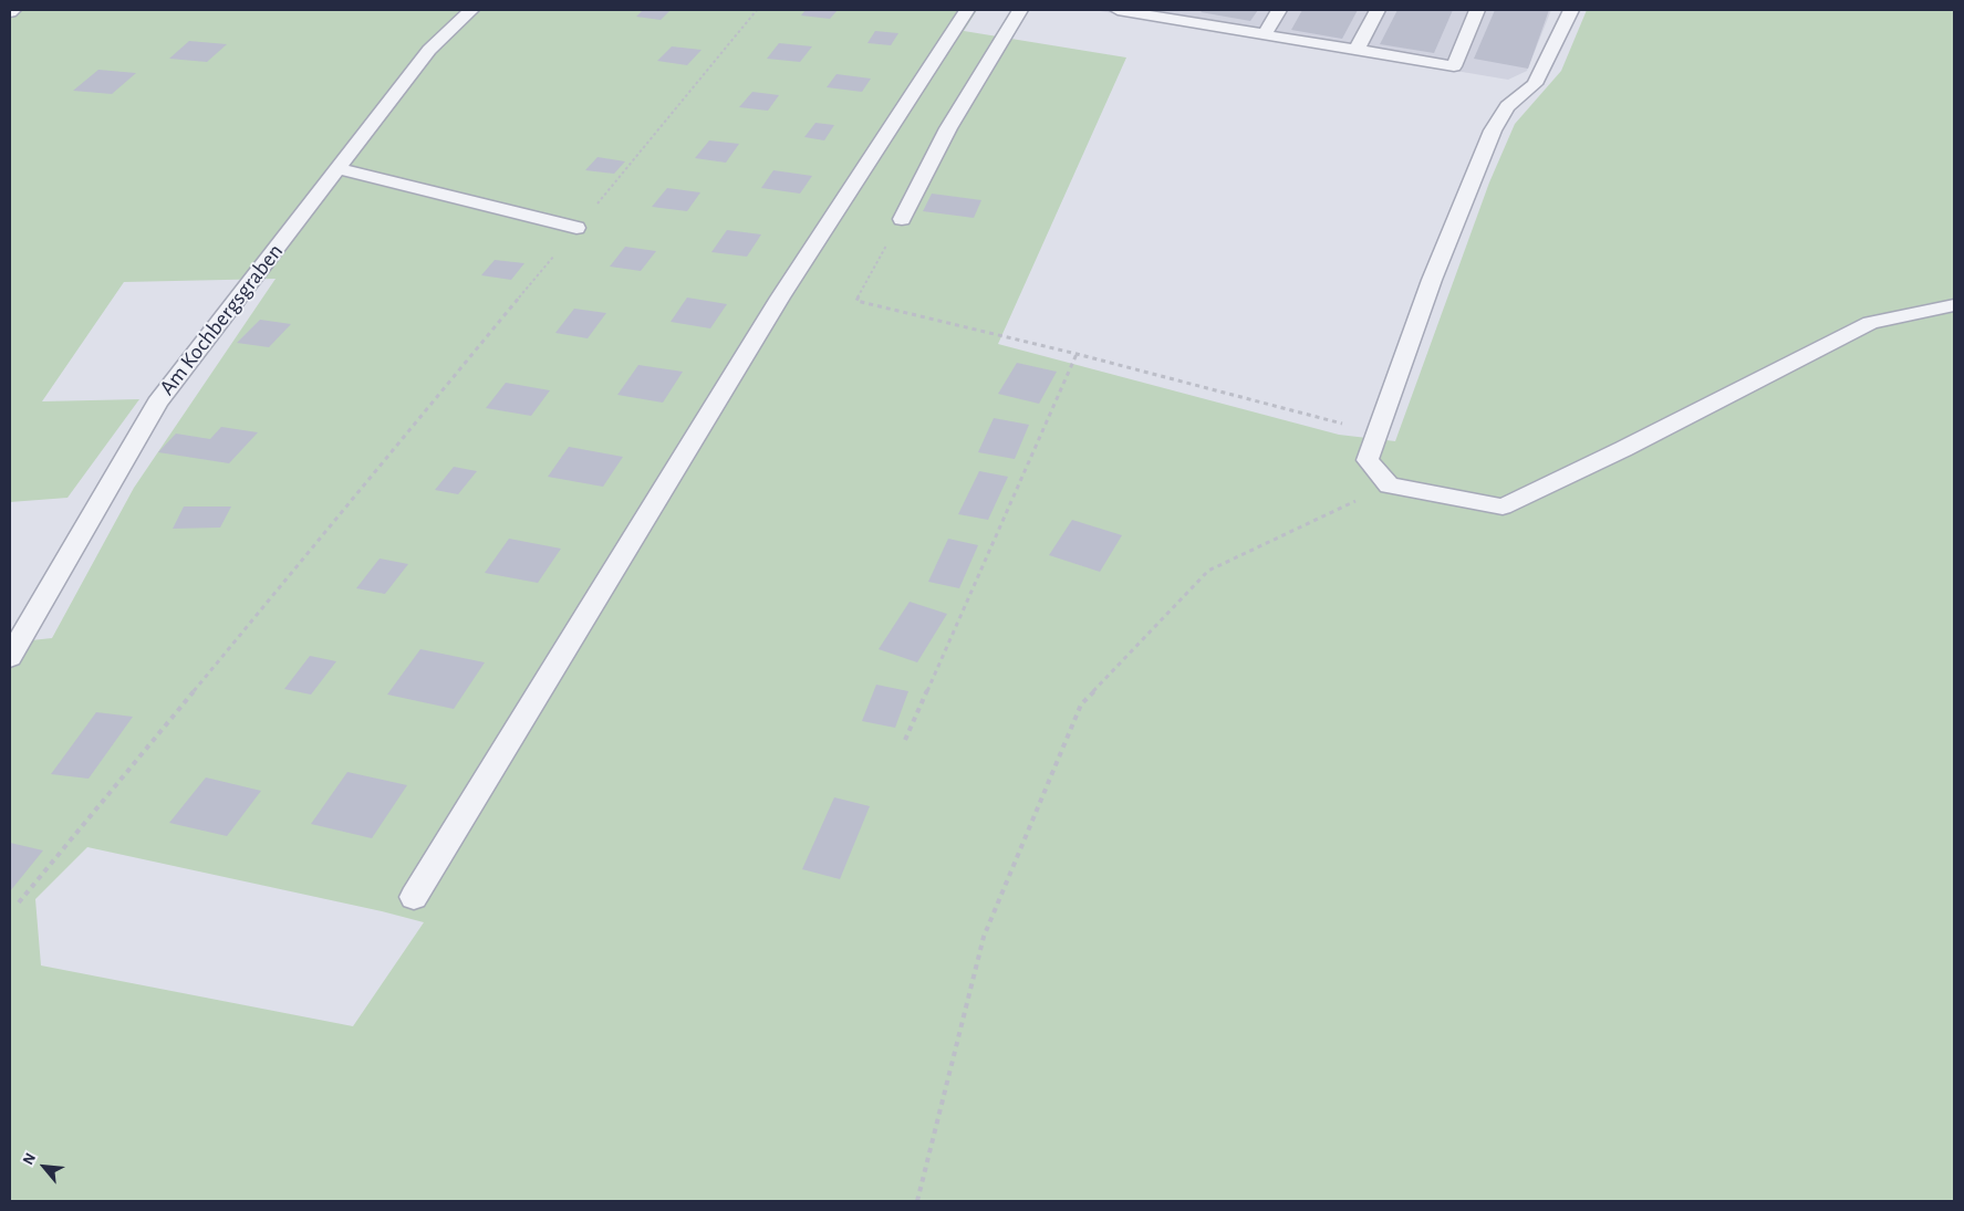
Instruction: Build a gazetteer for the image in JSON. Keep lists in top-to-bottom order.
{
  "streets": {
    "lane": ["Am Kochbergsgraben"]
  },
  "north": "top left"
}
